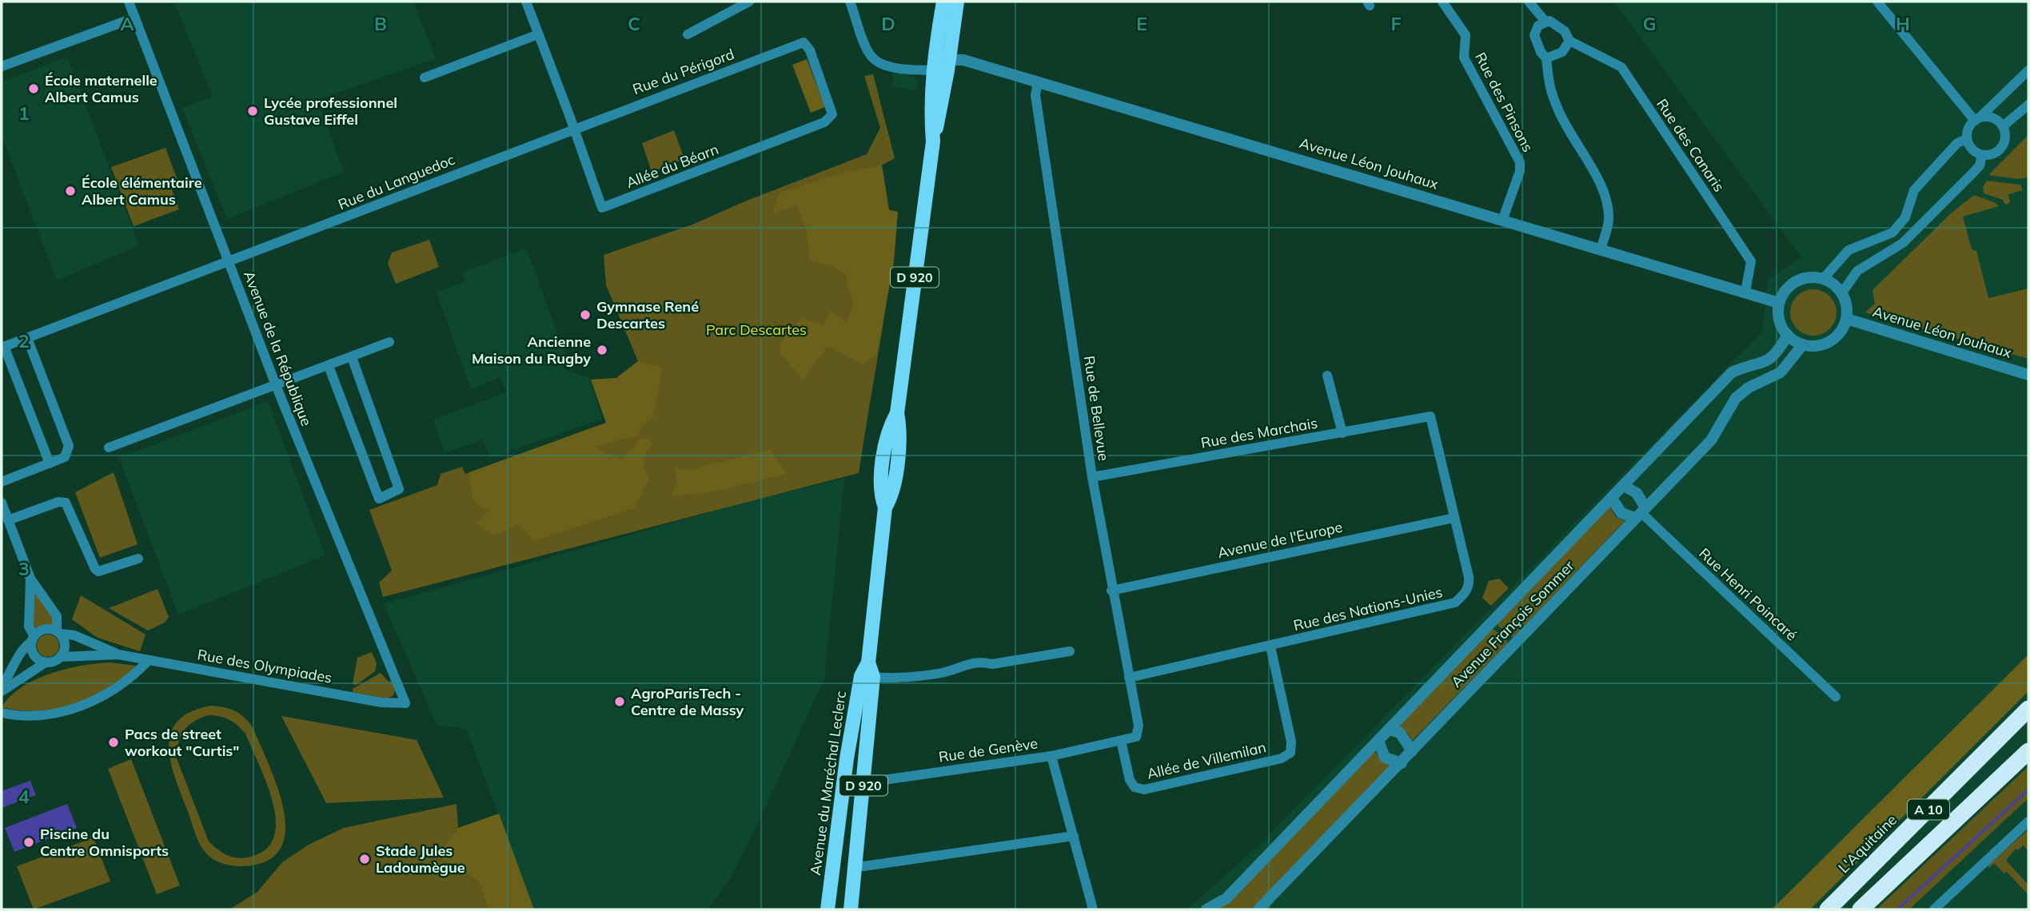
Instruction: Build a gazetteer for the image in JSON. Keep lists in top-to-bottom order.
{
  "streets": {
    "highway": ["A 10", "L'Aquitaine"],
    "main road": ["D 920", "Avenue du Maréchal Leclerc"],
    "street": [
      "Rue du Périgord",
      "Rue des Pinsons",
      "Rue des Canaris",
      "Avenue Léon Jouhaux",
      "Allée du Béarn",
      "Rue du Languedoc",
      "Avenue de la République",
      "Rue de Bellevue",
      "Rue des Marchais",
      "Avenue de l'Europe",
      "Rue Henri Poincaré",
      "Rue des Nations-Unies",
      "Avenue François Sommer",
      "Rue des Olympiades",
      "Rue de Genève",
      "Allée de Villemilan"
    ]
  },
  "crossings": [
    ["Rue du Périgord", "Allée du Béarn"],
    ["Rue du Périgord", "Rue du Languedoc"],
    ["Rue des Pinsons", "Avenue Léon Jouhaux"],
    ["Rue des Canaris", "Avenue Léon Jouhaux"],
    ["Avenue Léon Jouhaux", "D 920"],
    ["Avenue Léon Jouhaux", "Rue de Bellevue"],
    ["Avenue Léon Jouhaux", "Avenue François Sommer"],
    ["Avenue Léon Jouhaux", "Avenue du Maréchal Leclerc"],
    ["Allée du Béarn", "Rue du Languedoc"],
    ["Rue du Languedoc", "Avenue de la République"],
    ["D 920", "Avenue du Maréchal Leclerc"],
    ["Avenue de la République", "Rue des Olympiades"],
    ["Rue de Bellevue", "Rue des Marchais"],
    ["Rue de Bellevue", "Avenue de l'Europe"],
    ["Rue de Bellevue", "Rue des Nations-Unies"],
    ["Rue de Bellevue", "Rue de Genève"],
    ["Rue des Marchais", "Rue des Nations-Unies"],
    ["Avenue de l'Europe", "Rue des Nations-Unies"],
    ["Rue Henri Poincaré", "Avenue François Sommer"],
    ["Rue des Nations-Unies", "Allée de Villemilan"],
    ["Rue de Genève", "Allée de Villemilan"],
    ["Rue de Genève", "Avenue du Maréchal Leclerc"]
  ],
  "parks": ["Parc Descartes"],
  "places": [
    "École maternelle Albert Camus",
    "Lycée professionnel Gustave Eiffel",
    "École élémentaire Albert Camus",
    "Gymnase René Descartes",
    "Ancienne Maison du Rugby",
    "AgroParisTech - Centre de Massy",
    "Pacs de street workout \"Curtis\"",
    "Piscine du Centre Omnisports",
    "Stade Jules Ladoumègue"
  ],
  "grid": {
    "columns": [
      "A",
      "B",
      "C",
      "D",
      "E",
      "F",
      "G",
      "H"
    ],
    "rows": [
      "1",
      "2",
      "3",
      "4"
    ]
  }
}
